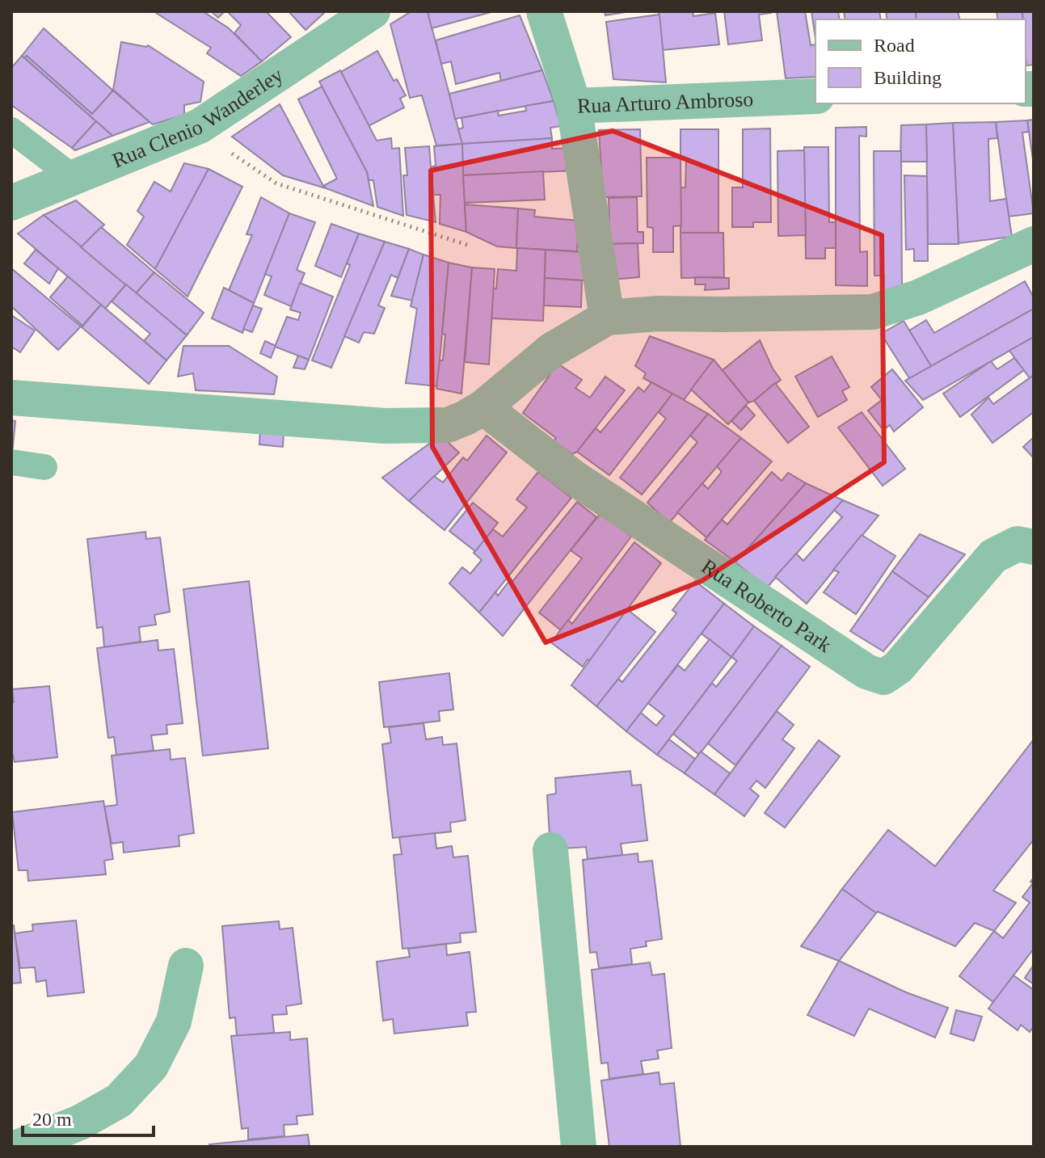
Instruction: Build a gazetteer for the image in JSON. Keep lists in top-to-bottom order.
{
  "streets": {
    "street": ["Rua Arturo Ambroso", "Rua Clenio Wanderley", "Rua Roberto Park"]
  },
  "legend": ["Road", "Building"],
  "scale_bar": "20 m"
}
